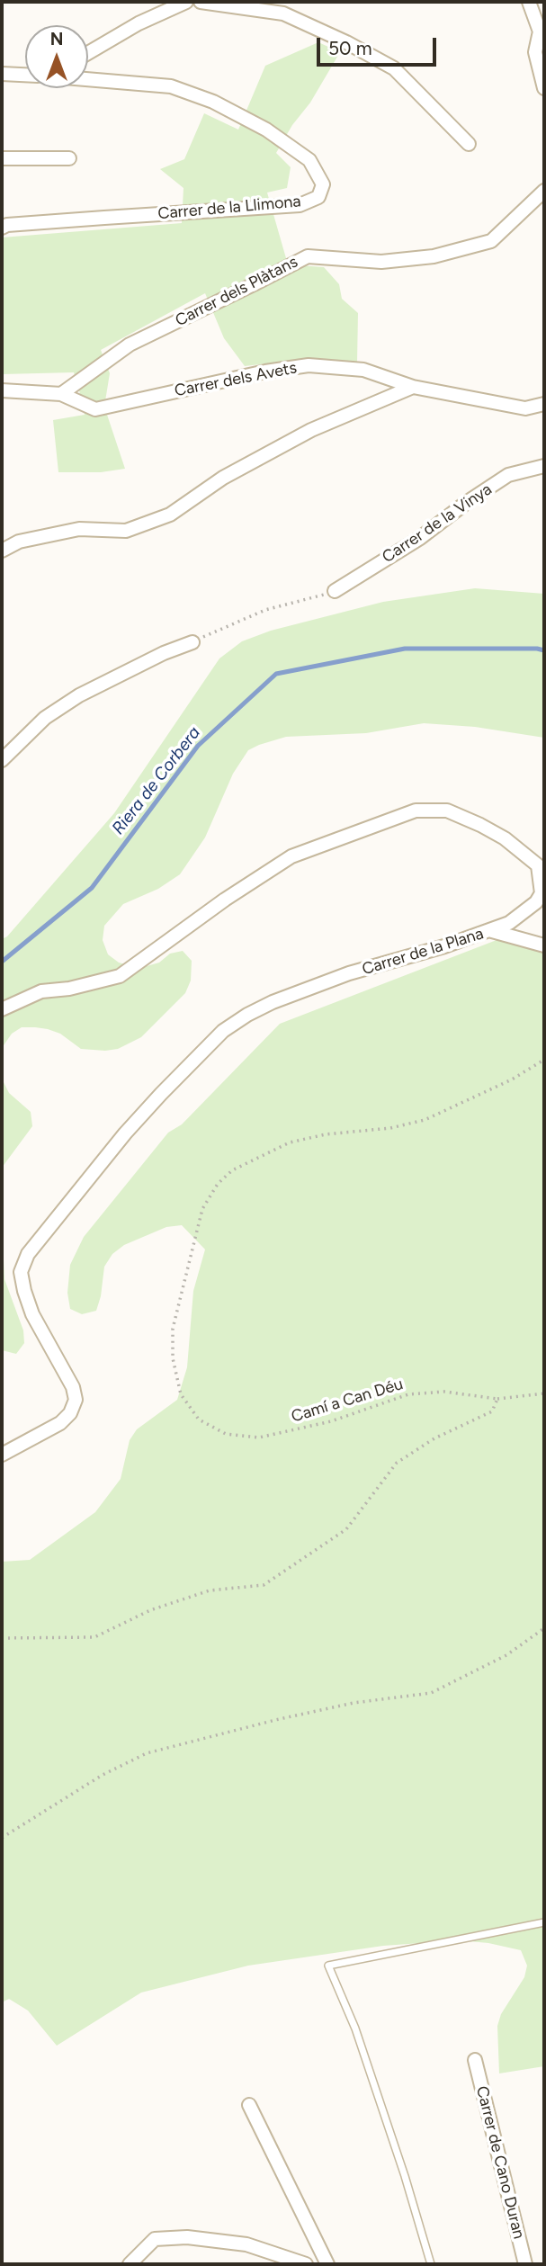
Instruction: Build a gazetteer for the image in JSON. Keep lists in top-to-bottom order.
{
  "streets": {
    "street": [
      "Carrer de la Llimona",
      "Carrer dels Plàtans",
      "Carrer dels Avets",
      "Carrer de la Vinya",
      "Carrer de la Plana",
      "Carrer de Cano Duran"
    ],
    "path": ["Camí a Can Déu"]
  },
  "crossings": [
    ["Carrer dels Plàtans", "Carrer dels Avets"]
  ],
  "water": ["Riera de Corbera"],
  "scale_bar": "50 m",
  "north": "top"
}
